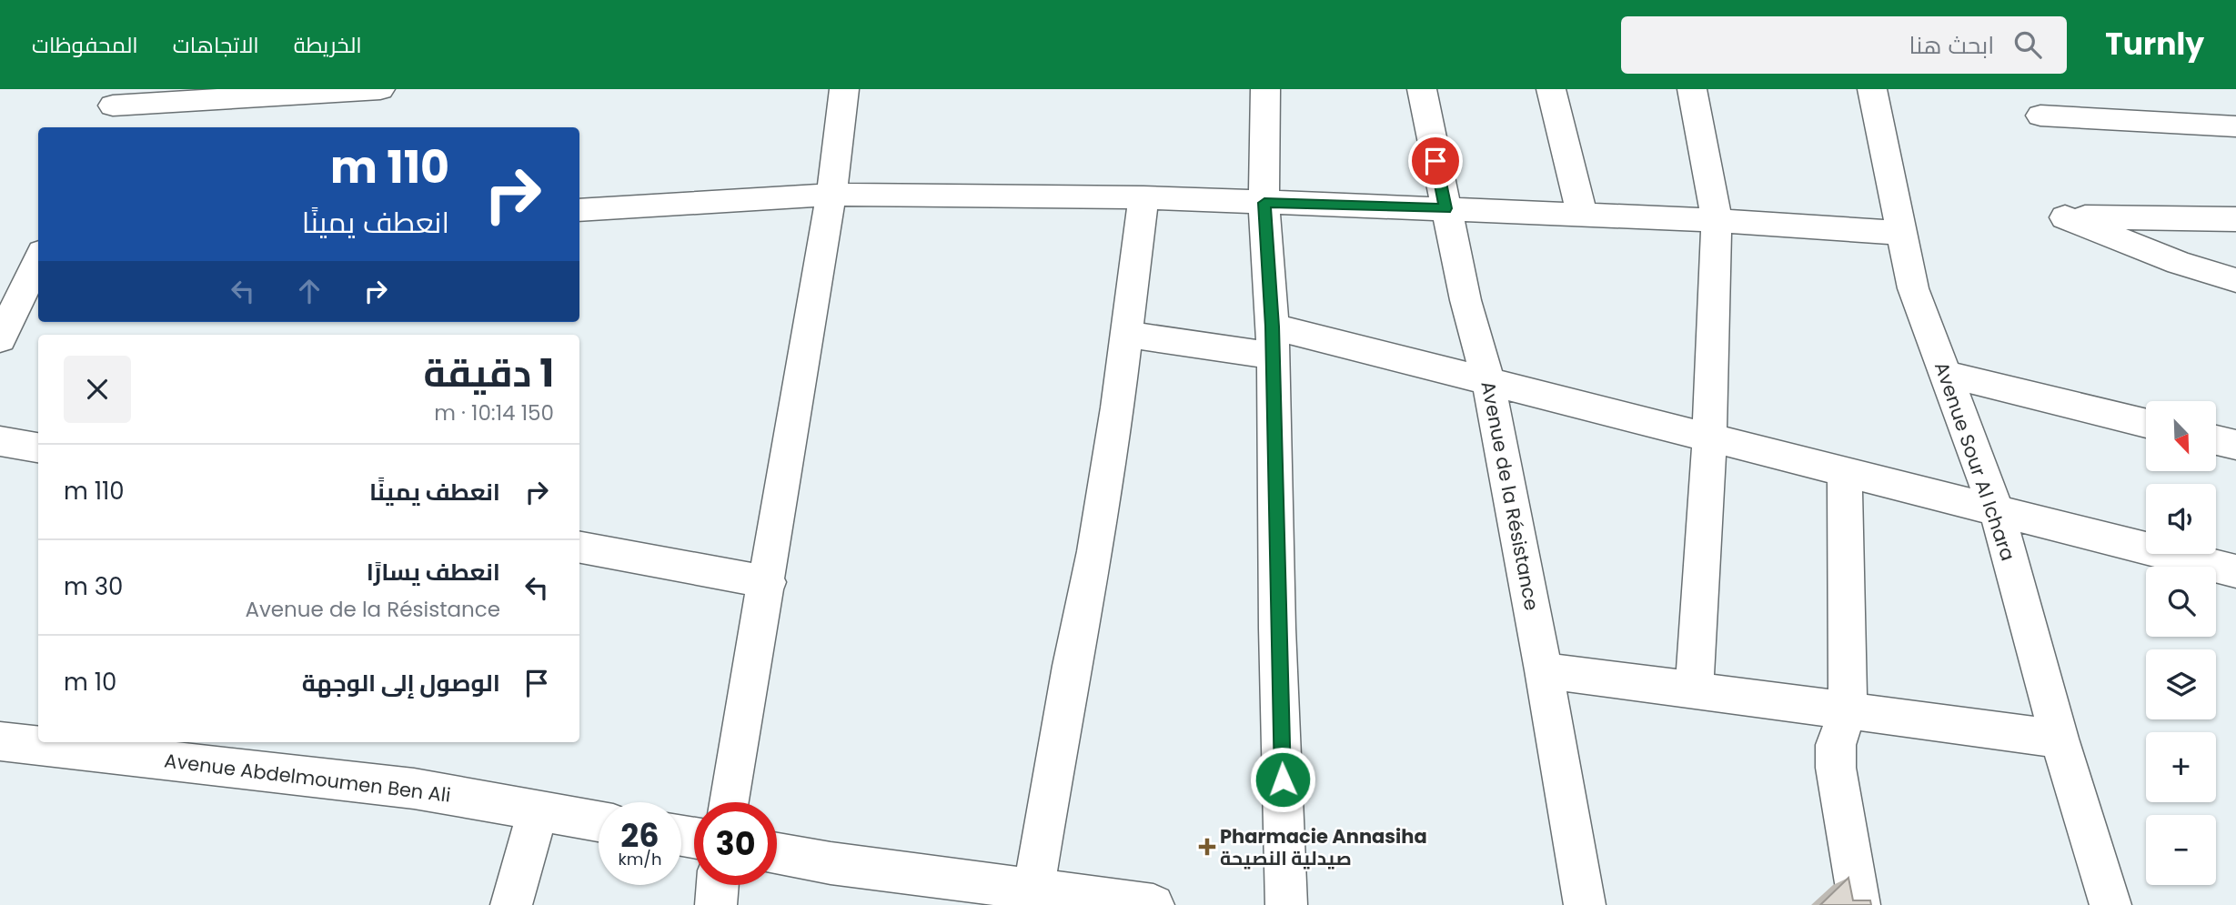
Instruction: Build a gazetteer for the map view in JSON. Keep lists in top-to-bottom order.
{
  "streets": {
    "street": ["Avenue Sour Al Ichara", "Avenue de la Résistance", "Avenue Abdelmoumen Ben Ali"]
  },
  "places": {
    "health": ["Pharmacie Annasiha صيدلية النصيحة"]
  },
  "north": "bottom right",
  "page": {
    "header": "Turnly",
    "search": "ابحث هنا",
    "nav": ["الخريطة", "الاتجاهات", "المحفوظات"],
    "turn": ["110 m", "انعطف يمينًا"],
    "heading": ["1 دقيقة", "150 m · 10:14"],
    "map_buttons": ["+", "−"],
    "list": [
      {
        "name": "انعطف يمينًا",
        "value": "110 m"
      },
      {
        "name": "انعطف يسارًا",
        "note": "Avenue de la Résistance",
        "value": "30 m"
      },
      {
        "name": "الوصول إلى الوجهة",
        "value": "10 m"
      }
    ],
    "speed": "26 km/h",
    "limit": "30"
  }
}
